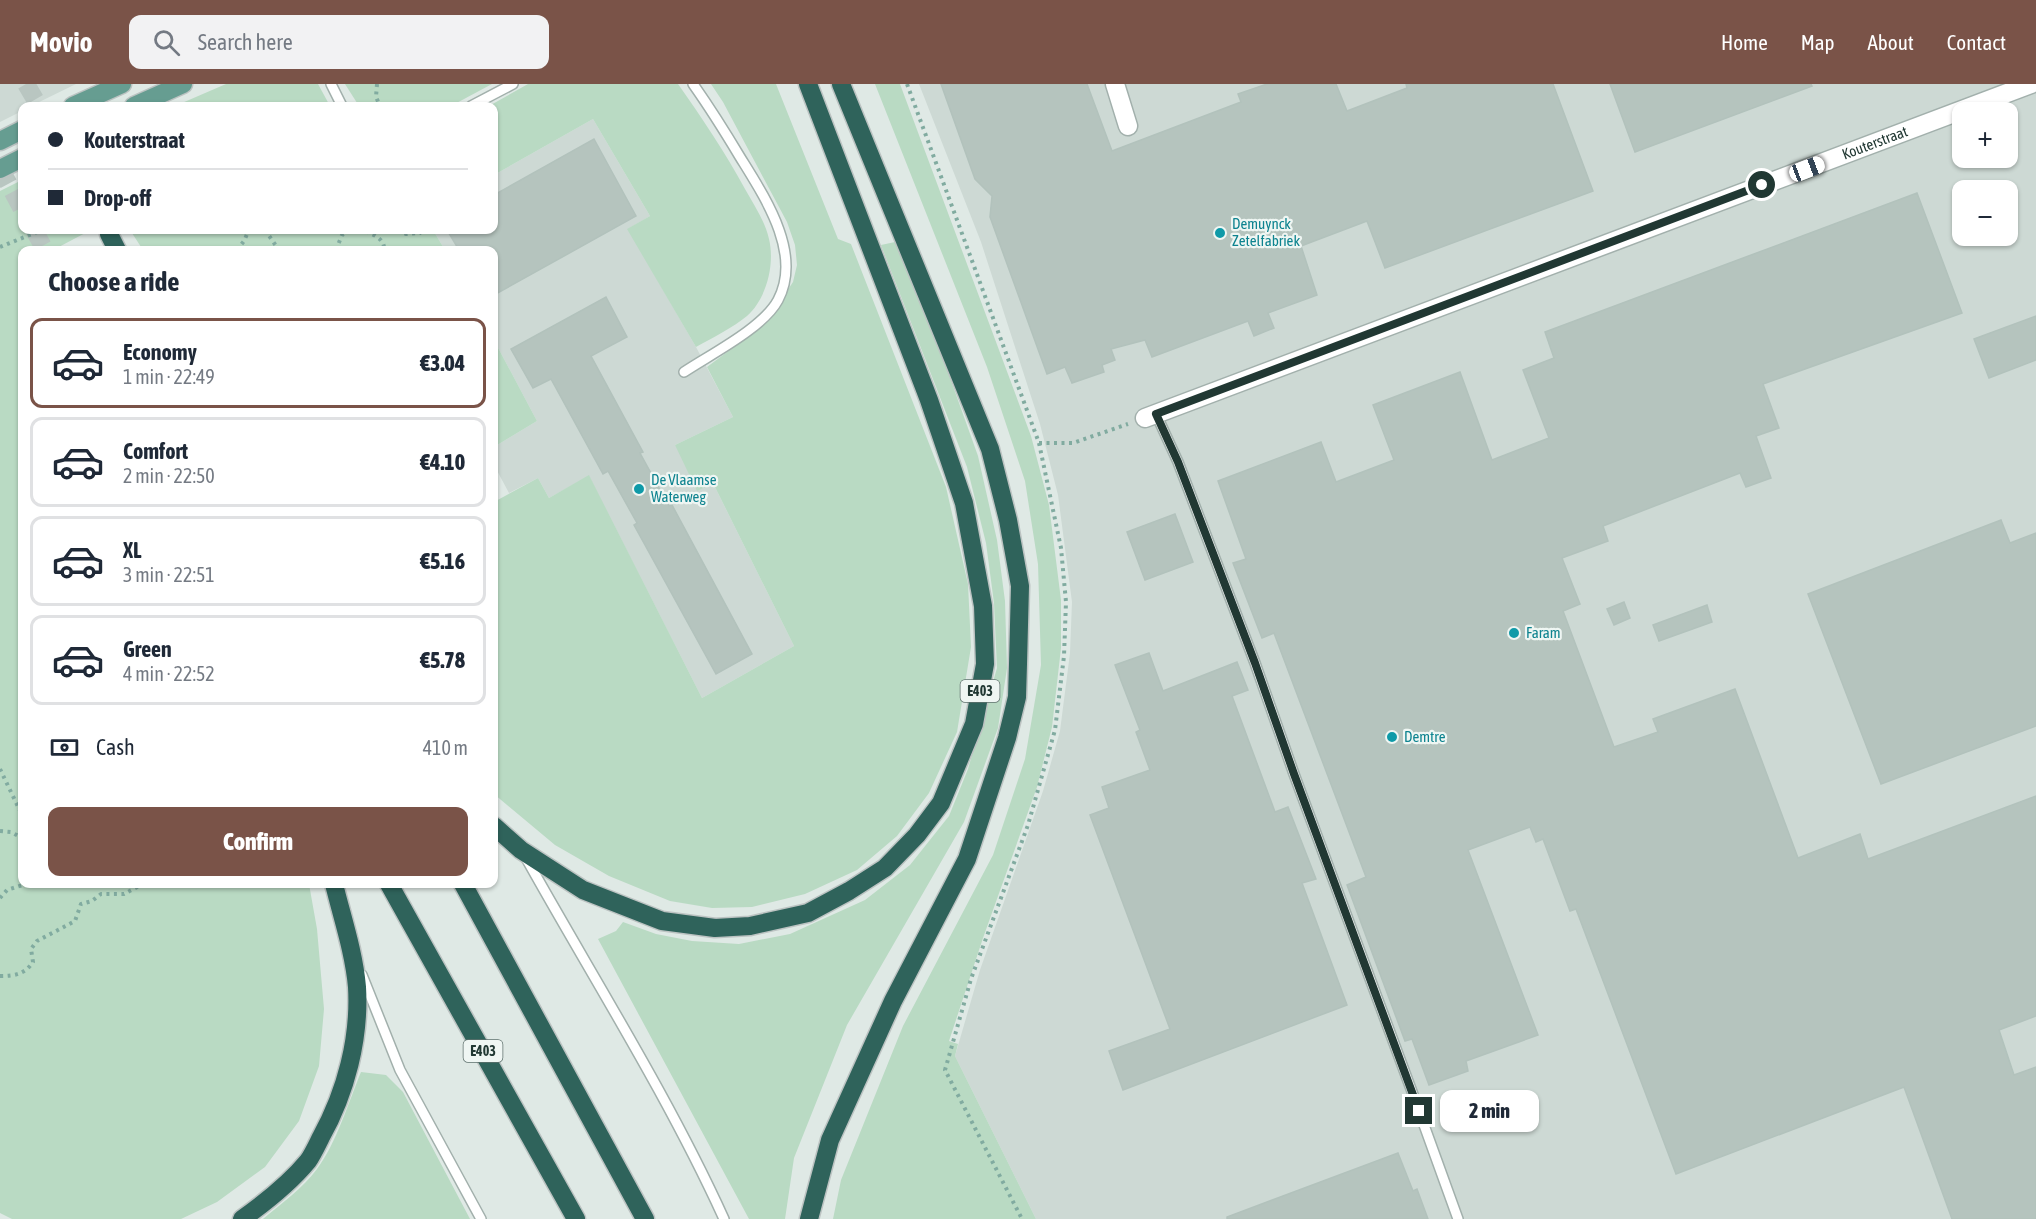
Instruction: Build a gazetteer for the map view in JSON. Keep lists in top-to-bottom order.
{
  "streets": {
    "highway": ["E403"],
    "street": ["Kouterstraat"]
  },
  "places": [
    "Demuynck Zetelfabriek",
    "De Vlaamse Waterweg",
    "Faram",
    "Demtre"
  ],
  "page": {
    "header": "Movio",
    "search": "Search here",
    "nav": [
      "Home",
      "Map",
      "About",
      "Contact"
    ],
    "map_buttons": ["+", "−"],
    "banner": ["Kouterstraat", "Drop-off"],
    "heading": "Choose a ride",
    "list": [
      {
        "name": "Economy",
        "note": "1 min · 22:49",
        "value": "€3.04"
      },
      {
        "name": "Comfort",
        "note": "2 min · 22:50",
        "value": "€4.10"
      },
      {
        "name": "XL",
        "note": "3 min · 22:51",
        "value": "€5.16"
      },
      {
        "name": "Green",
        "note": "4 min · 22:52",
        "value": "€5.78"
      }
    ],
    "pay": ["Cash", "410 m"],
    "buttons": "Confirm",
    "bubble": "2 min"
  }
}
